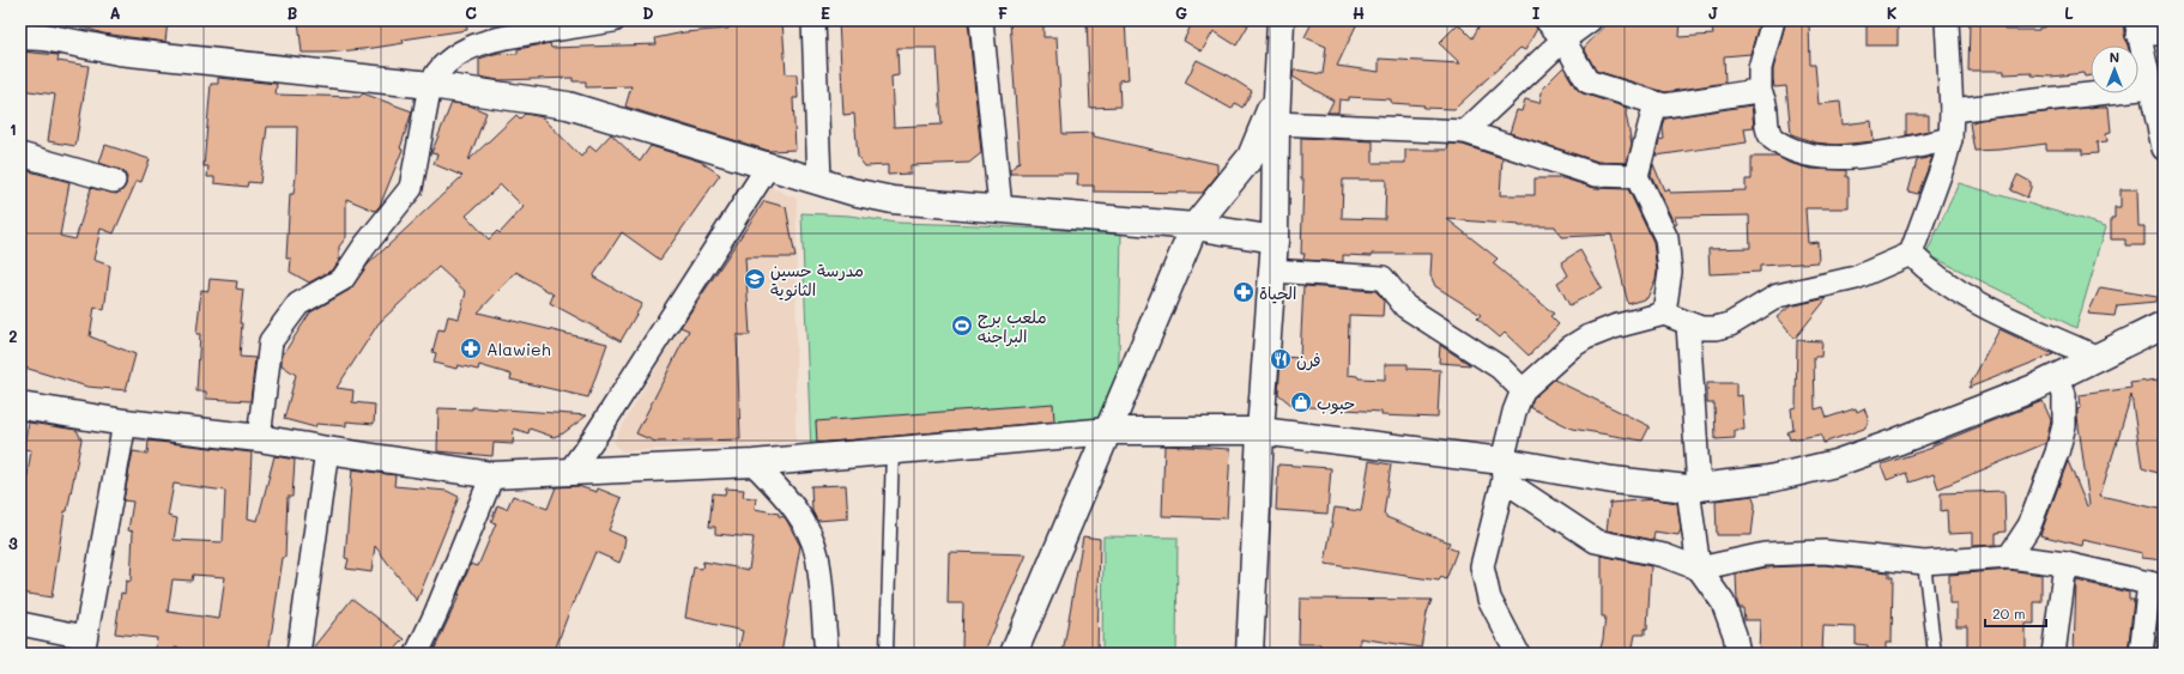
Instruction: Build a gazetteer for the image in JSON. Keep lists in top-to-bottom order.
{
  "places": {
    "school or university": ["مدرسة حسين الثانوية"],
    "pharmacy": ["الحياة", "Alawieh"],
    "sports": ["ملعب برج البراجنه"],
    "restaurant": ["فرن"],
    "shop": ["حبوب"]
  },
  "scale_bar": "20 m",
  "north": "top",
  "grid": {
    "columns": [
      "A",
      "B",
      "C",
      "D",
      "E",
      "F",
      "G",
      "H",
      "I",
      "J",
      "K",
      "L"
    ],
    "rows": ["1", "2", "3"]
  }
}
